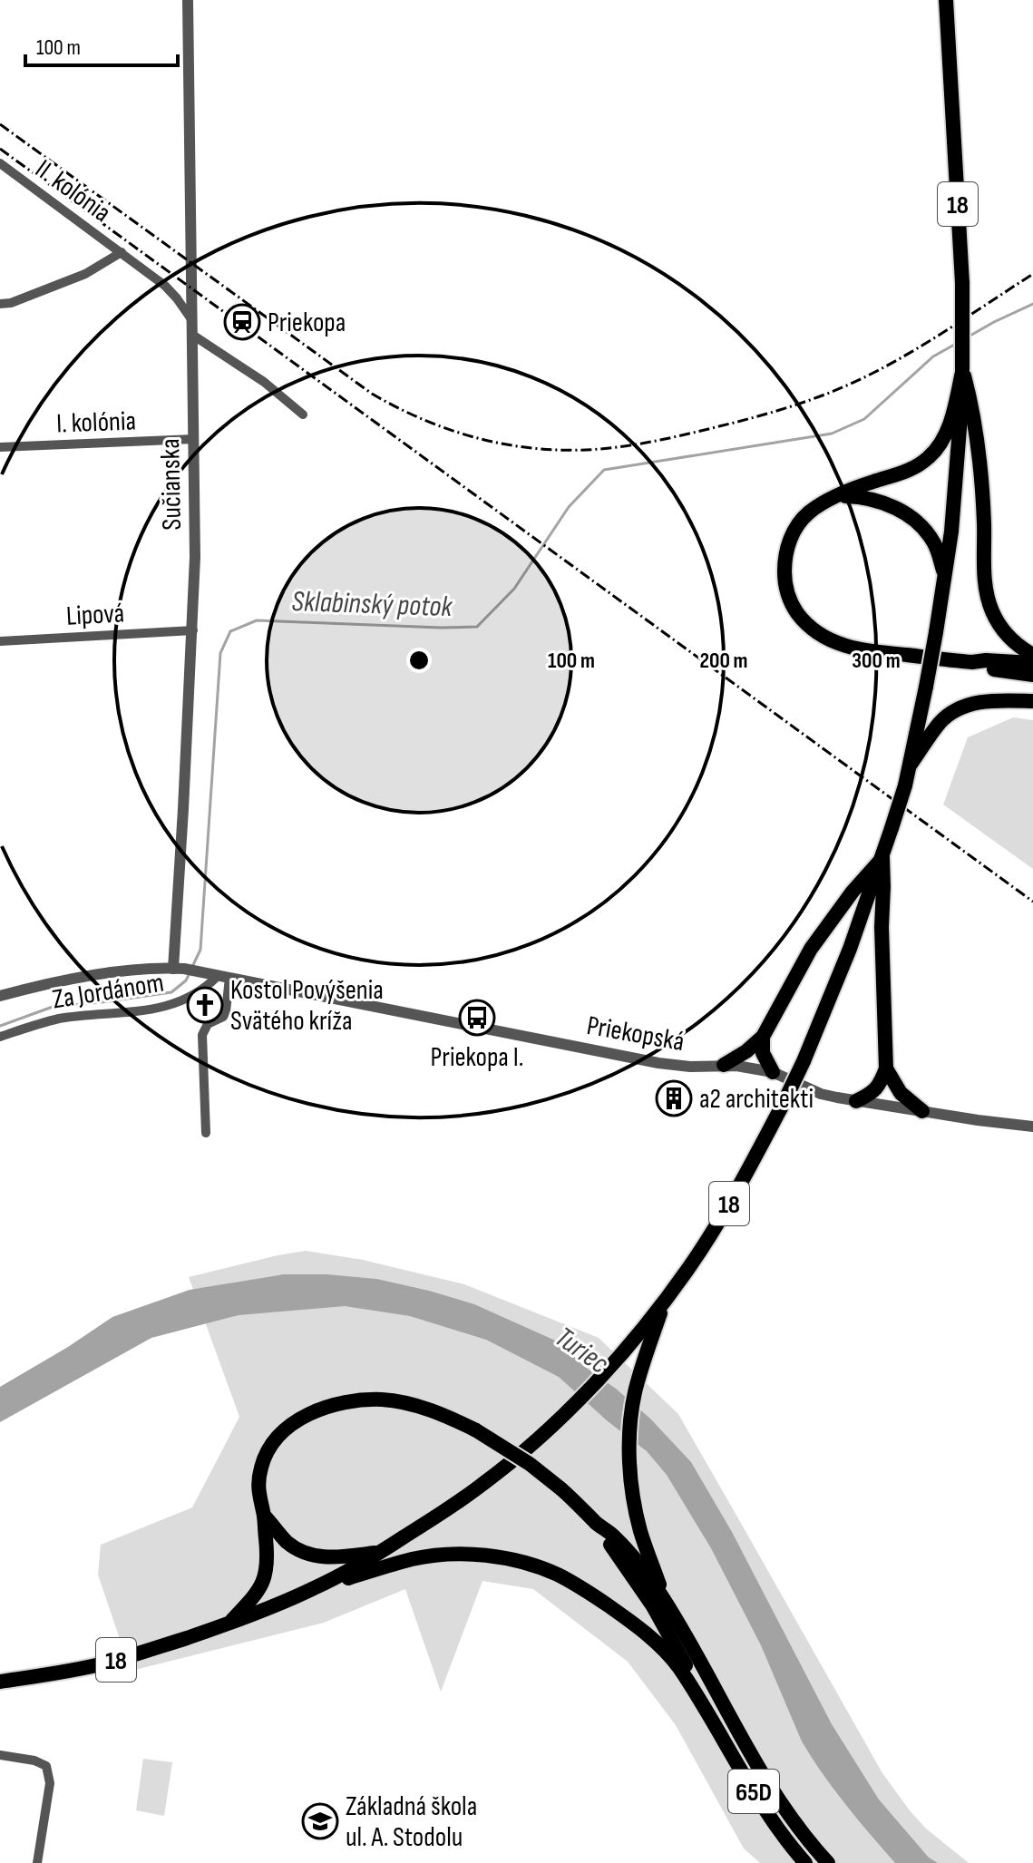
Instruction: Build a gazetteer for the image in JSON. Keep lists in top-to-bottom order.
{
  "streets": {
    "main road": ["18", "65D"],
    "street": [
      "II. kolónia",
      "I. kolónia",
      "Sučianska",
      "Lipová",
      "Za Jordánom",
      "Priekopská"
    ]
  },
  "crossings": [
    ["II. kolónia", "Sučianska"],
    ["I. kolónia", "Sučianska"],
    ["Sučianska", "Lipová"],
    ["Sučianska", "Priekopská"],
    ["Za Jordánom", "Priekopská"]
  ],
  "water": ["Sklabinský potok", "Turiec"],
  "places": {
    "station": ["Priekopa"],
    "church": ["Kostol Povýšenia Svätého kríža"],
    "bus stop": ["Priekopa I."],
    "building": ["a2 architekti"],
    "school or university": ["Základná škola ul. A. Stodolu"]
  },
  "scale_bar": "100 m",
  "rings": ["100 m", "200 m", "300 m"]
}
